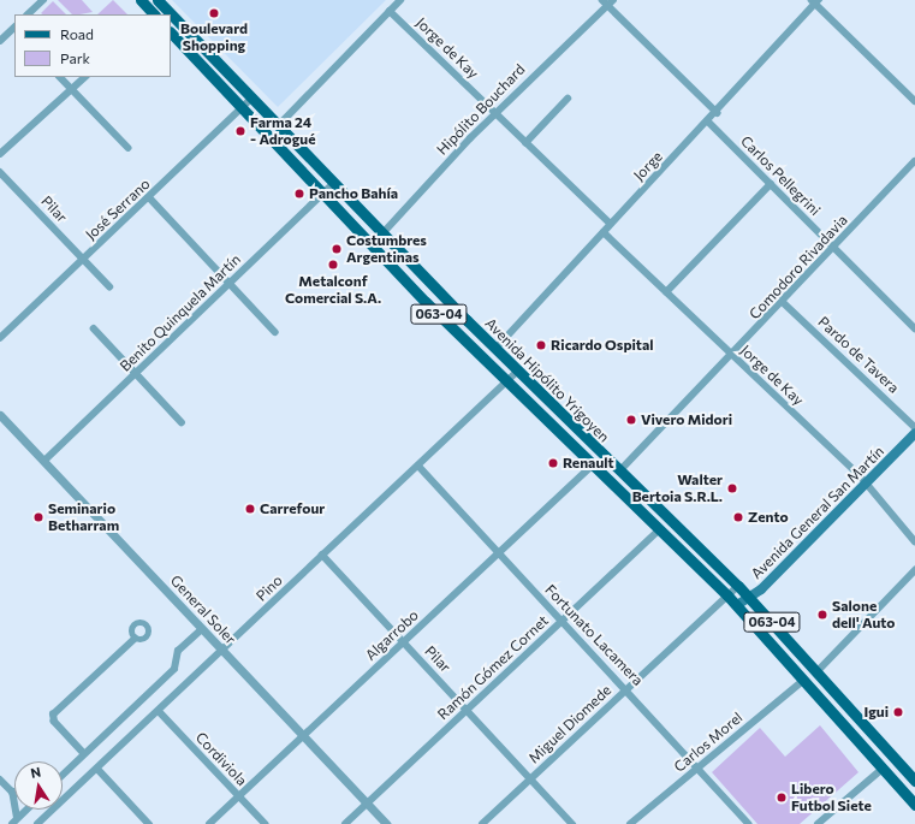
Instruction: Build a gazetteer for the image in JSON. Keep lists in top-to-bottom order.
{
  "streets": {
    "main road": ["063-04", "Avenida Hipólito Yrigoyen", "Avenida General San Martín"],
    "street": [
      "Jorge de Kay",
      "Hipólito Bouchard",
      "Jorge",
      "Carlos Pellegrini",
      "Pilar",
      "José Serrano",
      "Comodoro Rivadavia",
      "Benito Quinquela Martín",
      "Pardo de Tavera",
      "Pino",
      "General Soler",
      "Algarrobo",
      "Fortunato Lacamera",
      "Ramón Gómez Cornet",
      "Miguel Diomede",
      "Carlos Morel",
      "Cordiviola"
    ]
  },
  "crossings": [
    ["Jorge de Kay", "Hipólito Bouchard"],
    ["Jorge de Kay", "Jorge"],
    ["Jorge de Kay", "Comodoro Rivadavia"],
    ["Jorge de Kay", "Avenida General San Martín"],
    ["Hipólito Bouchard", "Avenida Hipólito Yrigoyen"],
    ["Jorge", "Carlos Pellegrini"],
    ["Jorge", "Avenida Hipólito Yrigoyen"],
    ["Carlos Pellegrini", "Comodoro Rivadavia"],
    ["Pilar", "José Serrano"],
    ["Pilar", "Pino"],
    ["Pilar", "Algarrobo"],
    ["Pilar", "Ramón Gómez Cornet"],
    ["Pilar", "Miguel Diomede"],
    ["José Serrano", "Avenida Hipólito Yrigoyen"],
    ["Comodoro Rivadavia", "Pardo de Tavera"],
    ["Comodoro Rivadavia", "Avenida Hipólito Yrigoyen"],
    ["Benito Quinquela Martín", "Avenida Hipólito Yrigoyen"],
    ["Benito Quinquela Martín", "General Soler"],
    ["Avenida Hipólito Yrigoyen", "Avenida General San Martín"],
    ["Avenida Hipólito Yrigoyen", "Pino"],
    ["Avenida Hipólito Yrigoyen", "Algarrobo"],
    ["Avenida Hipólito Yrigoyen", "Ramón Gómez Cornet"],
    ["Avenida Hipólito Yrigoyen", "Miguel Diomede"],
    ["Avenida Hipólito Yrigoyen", "Carlos Morel"],
    ["Pino", "General Soler"],
    ["Pino", "Fortunato Lacamera"],
    ["Pino", "Cordiviola"],
    ["General Soler", "Algarrobo"],
    ["General Soler", "Ramón Gómez Cornet"],
    ["Algarrobo", "Fortunato Lacamera"],
    ["Algarrobo", "Cordiviola"],
    ["Fortunato Lacamera", "Ramón Gómez Cornet"],
    ["Fortunato Lacamera", "Miguel Diomede"],
    ["Fortunato Lacamera", "Carlos Morel"]
  ],
  "places": [
    "Boulevard Shopping",
    "Farma 24 - Adrogué",
    "Pancho Bahía",
    "Costumbres Argentinas",
    "Metalconf Comercial S.A.",
    "Ricardo Ospital",
    "Vivero Midori",
    "Renault",
    "Walter Bertoia S.R.L.",
    "Carrefour",
    "Seminario Betharram",
    "Zento",
    "Salone dell' Auto",
    "Igui",
    "Libero Futbol Siete"
  ],
  "legend": ["Road", "Park"],
  "north": "top"
}
